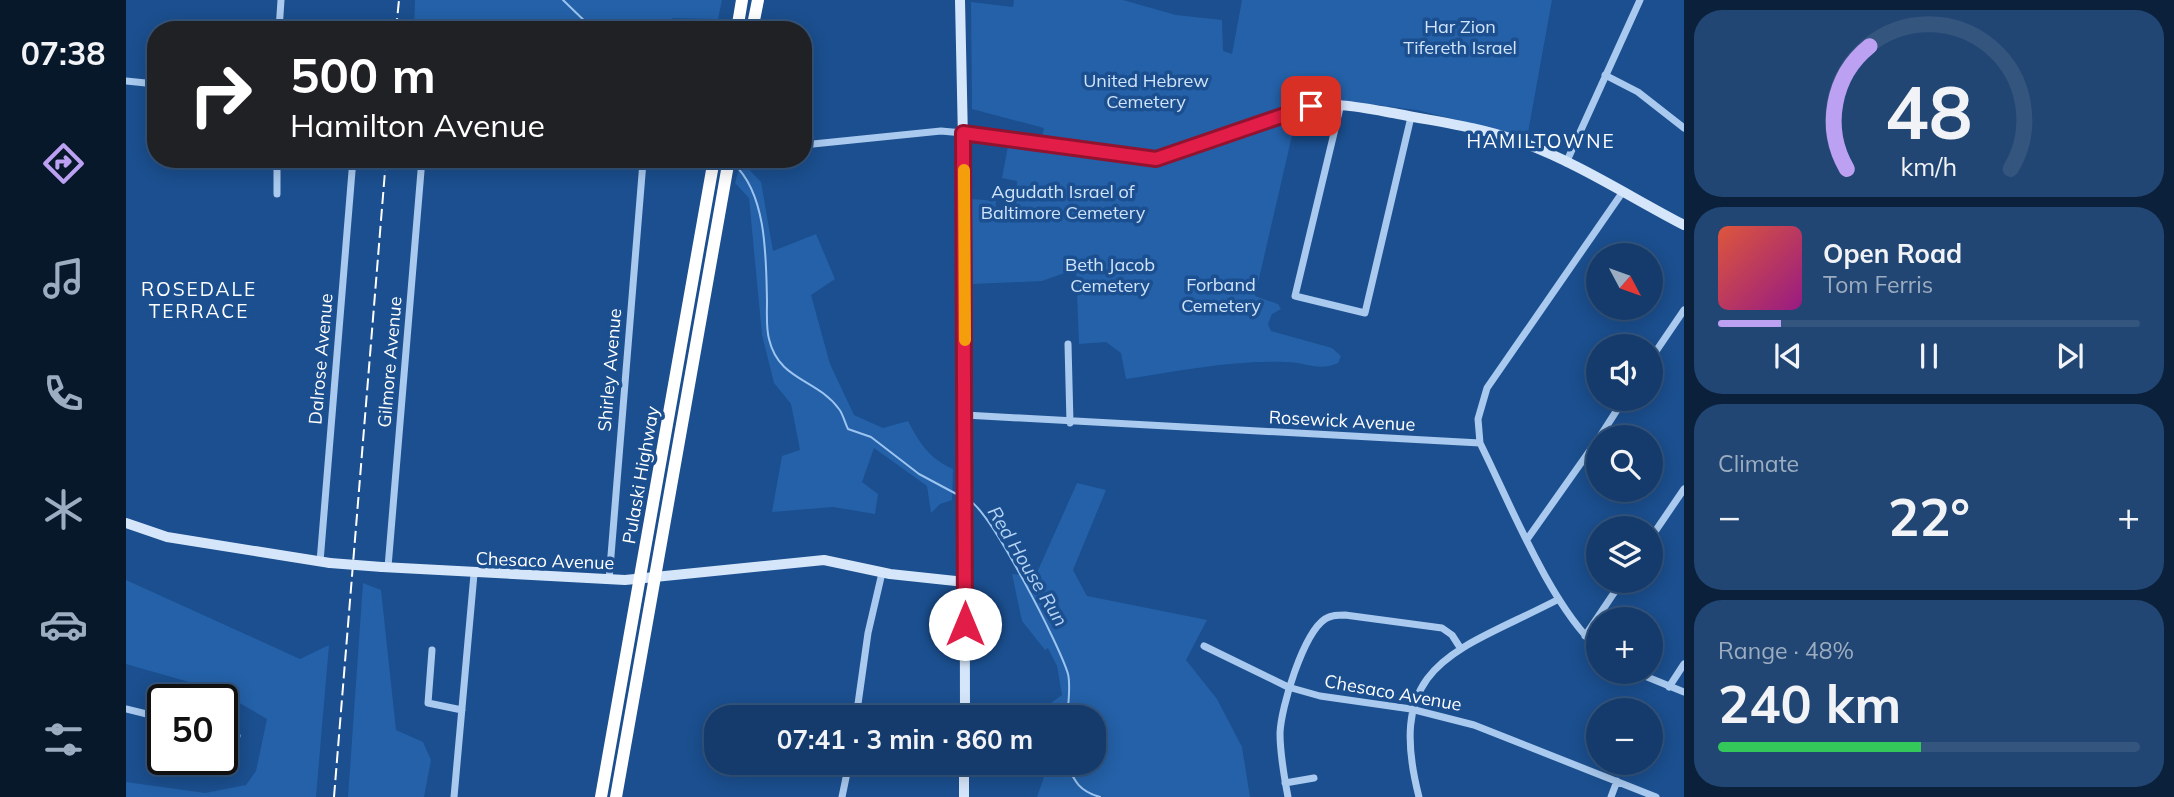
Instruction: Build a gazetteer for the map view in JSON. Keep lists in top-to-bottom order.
{
  "streets": {
    "highway": ["Pulaski Highway"],
    "street": [
      "Dalrose Avenue",
      "Gilmore Avenue",
      "Shirley Avenue",
      "Rosewick Avenue",
      "Chesaco Avenue"
    ]
  },
  "crossings": [
    ["Dalrose Avenue", "Chesaco Avenue"],
    ["Gilmore Avenue", "Chesaco Avenue"],
    ["Shirley Avenue", "Chesaco Avenue"],
    ["Pulaski Highway", "Chesaco Avenue"]
  ],
  "districts": ["HAMILTOWNE", "ROSEDALE TERRACE"],
  "water": ["Red House Run"],
  "parks": [
    "Har Zion Tifereth Israel",
    "United Hebrew Cemetery",
    "Agudath Israel of Baltimore Cemetery",
    "Beth Jacob Cemetery",
    "Forband Cemetery"
  ],
  "north": "bottom right",
  "page": {
    "tabs": "07:38",
    "turn": ["500 m", "Hamilton Avenue"],
    "song": ["Open Road", "Tom Ferris"],
    "map_buttons": ["+", "−"],
    "tile": [
      "Climate",
      ["Range · 48%", "240 km"]
    ],
    "heat": ["−", "22°", "+"],
    "limit": "50",
    "trip": "07:41 · 3 min · 860 m",
    "gauge": ["48", "km/h"]
  }
}
